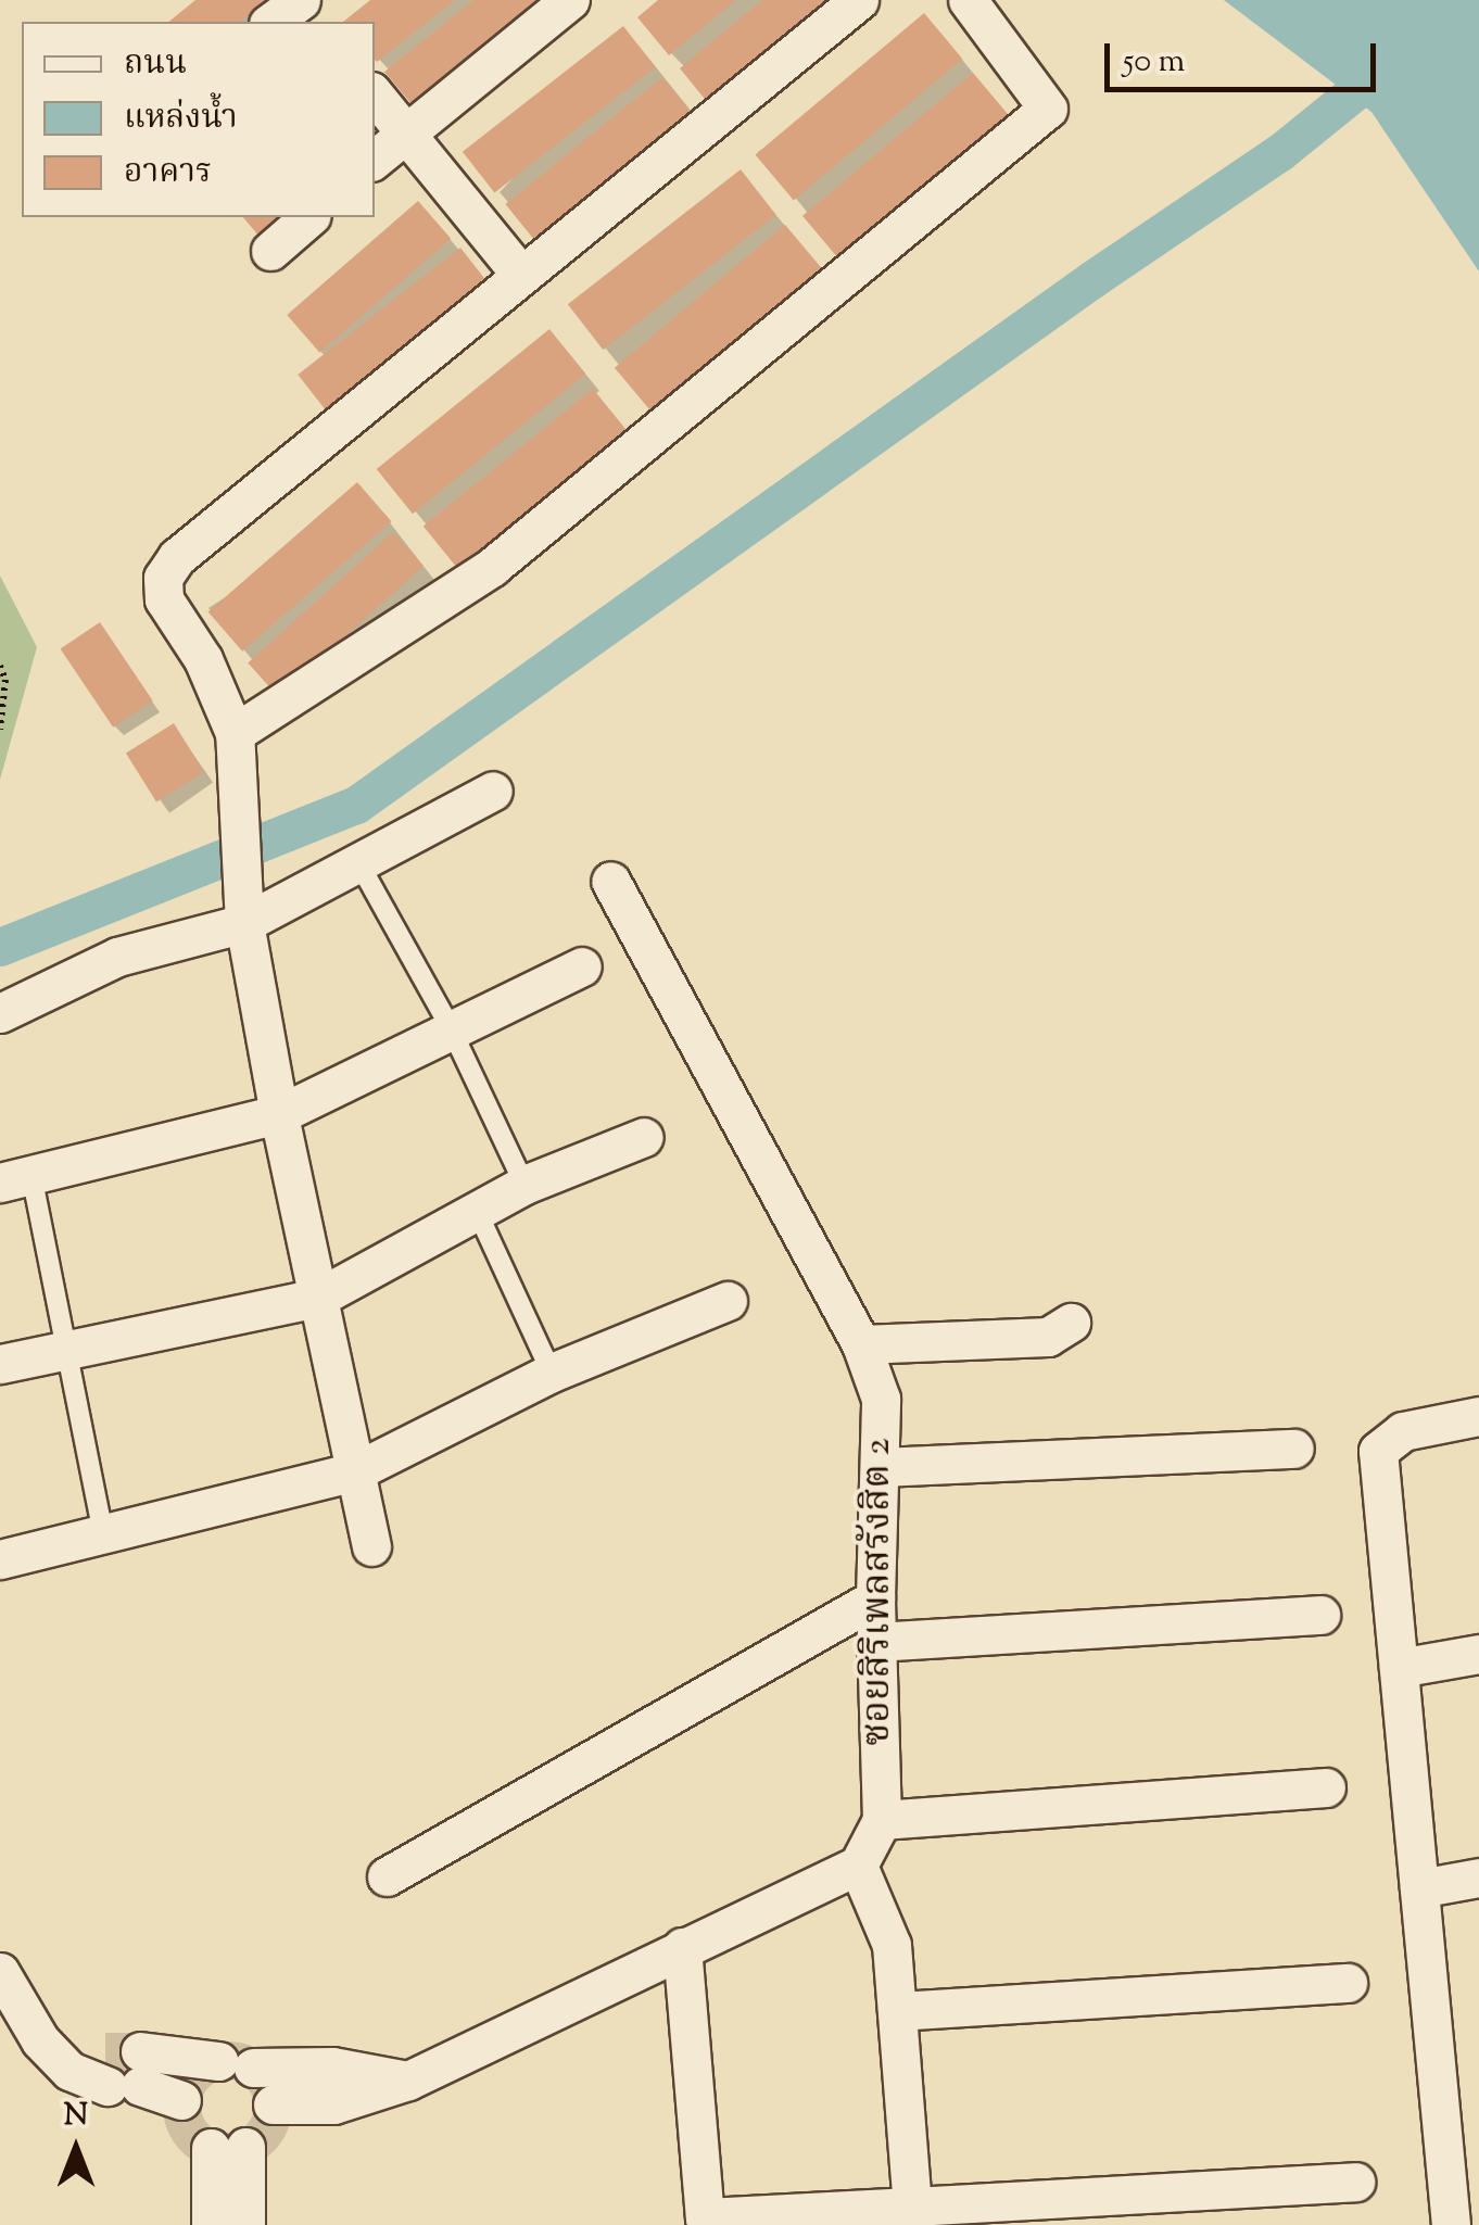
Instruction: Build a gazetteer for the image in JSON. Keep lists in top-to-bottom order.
{
  "streets": {
    "street": ["ซอยสิริเพลสรังสิต 2"]
  },
  "legend": ["ถนน", "แหล่งน้ำ", "อาคาร"],
  "scale_bar": "50 m",
  "north": "top"
}
